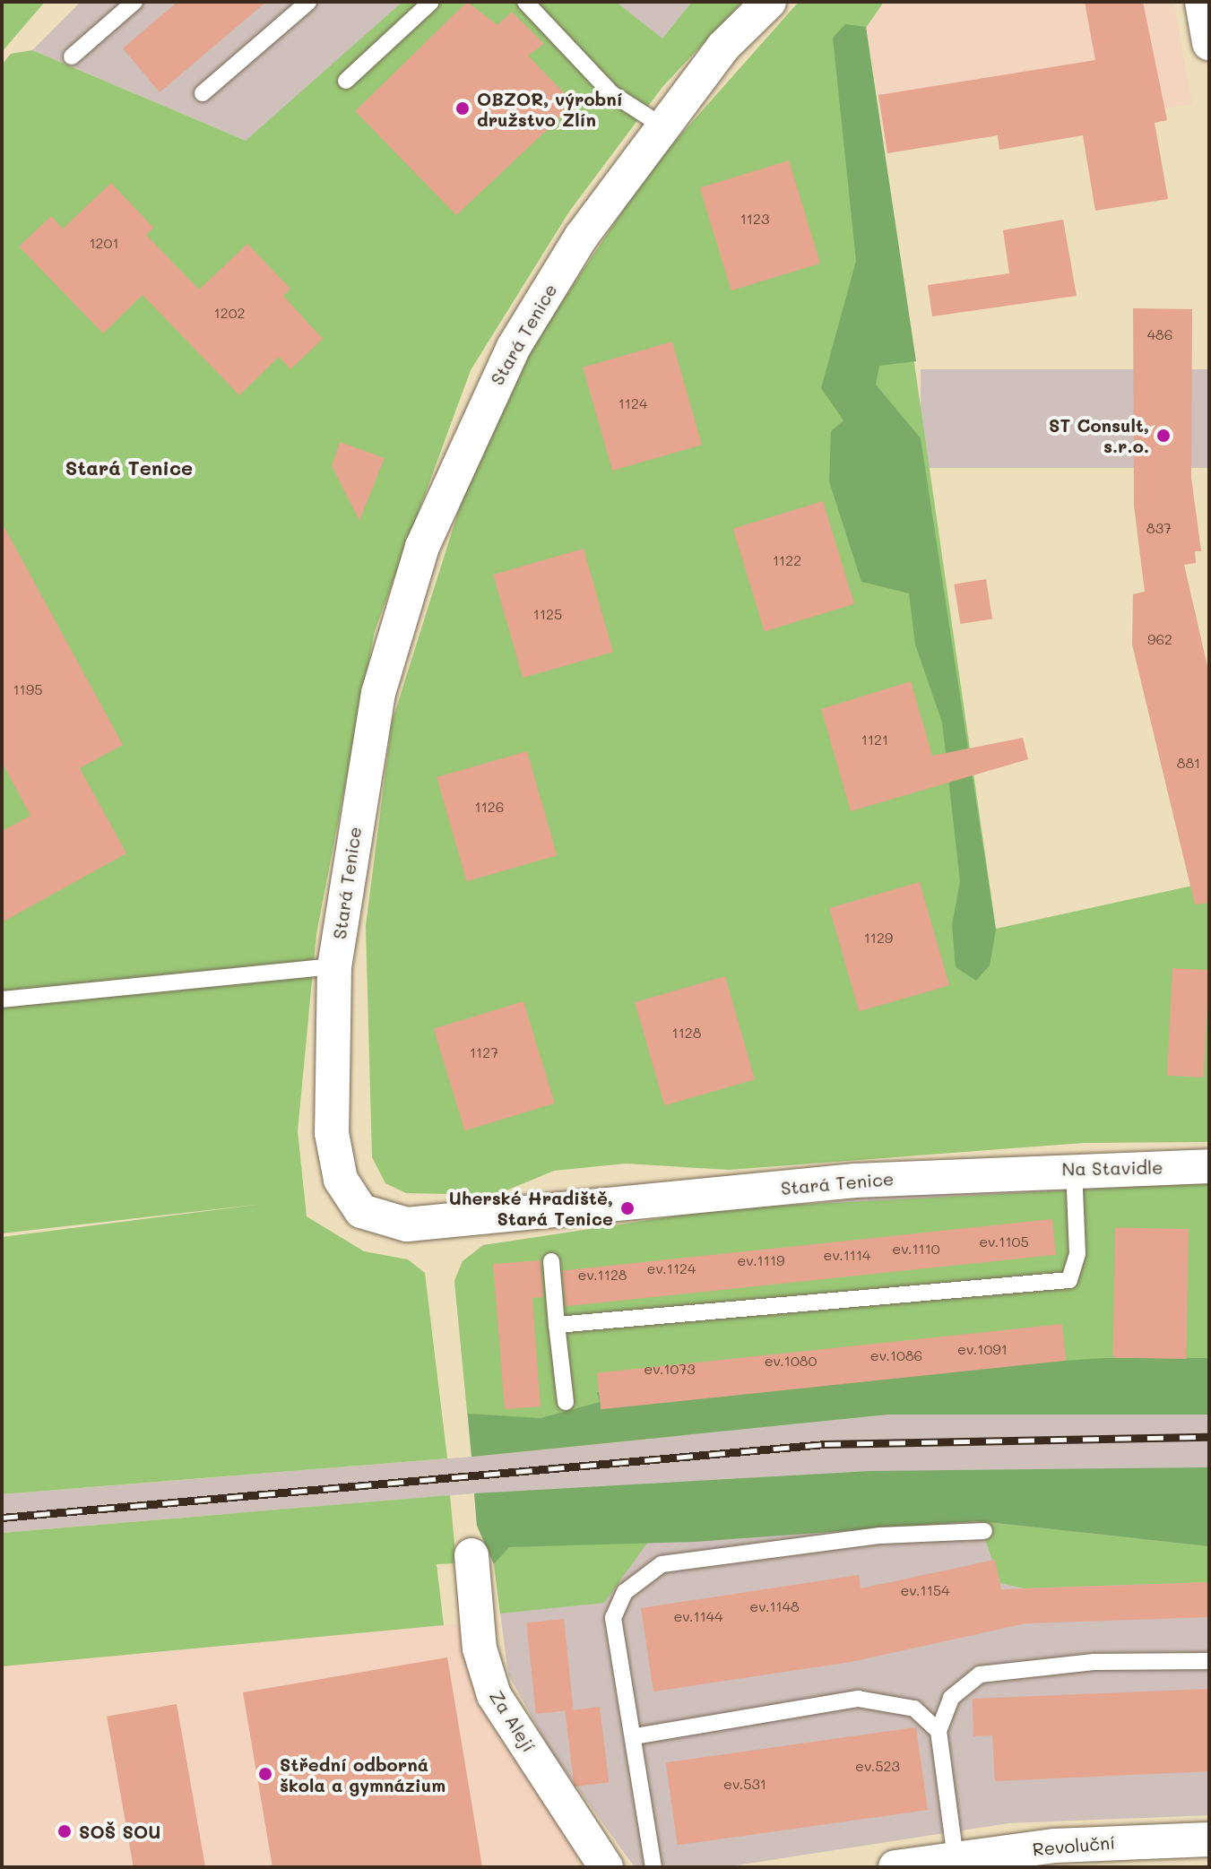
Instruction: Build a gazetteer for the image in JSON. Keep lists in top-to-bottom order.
{
  "streets": {
    "street": [
      "Stará Tenice",
      "Na Stavidle",
      "Za Alejí",
      "Revoluční"
    ]
  },
  "crossings": [
    ["Stará Tenice", "Na Stavidle"]
  ],
  "districts": ["Stará Tenice"],
  "places": [
    "OBZOR, výrobní družstvo Zlín",
    "ST Consult, s.r.o.",
    "Uherské Hradiště, Stará Tenice",
    "Střední odborná škola a gymnázium",
    "SOŠ SOU"
  ],
  "house_numbers": [
    "1123",
    "1201",
    "1202",
    "486",
    "1124",
    "837",
    "1122",
    "1125",
    "962",
    "1195",
    "1121",
    "881",
    "1126",
    "1129",
    "1128",
    "1127",
    "ev.1105",
    "ev.1110",
    "ev.1114",
    "ev.1119",
    "ev.1124",
    "ev.1128",
    "ev.1091",
    "ev.1086",
    "ev.1080",
    "ev.1073",
    "ev.1154",
    "ev.1148",
    "ev.1144",
    "ev.523",
    "ev.531"
  ]
}
